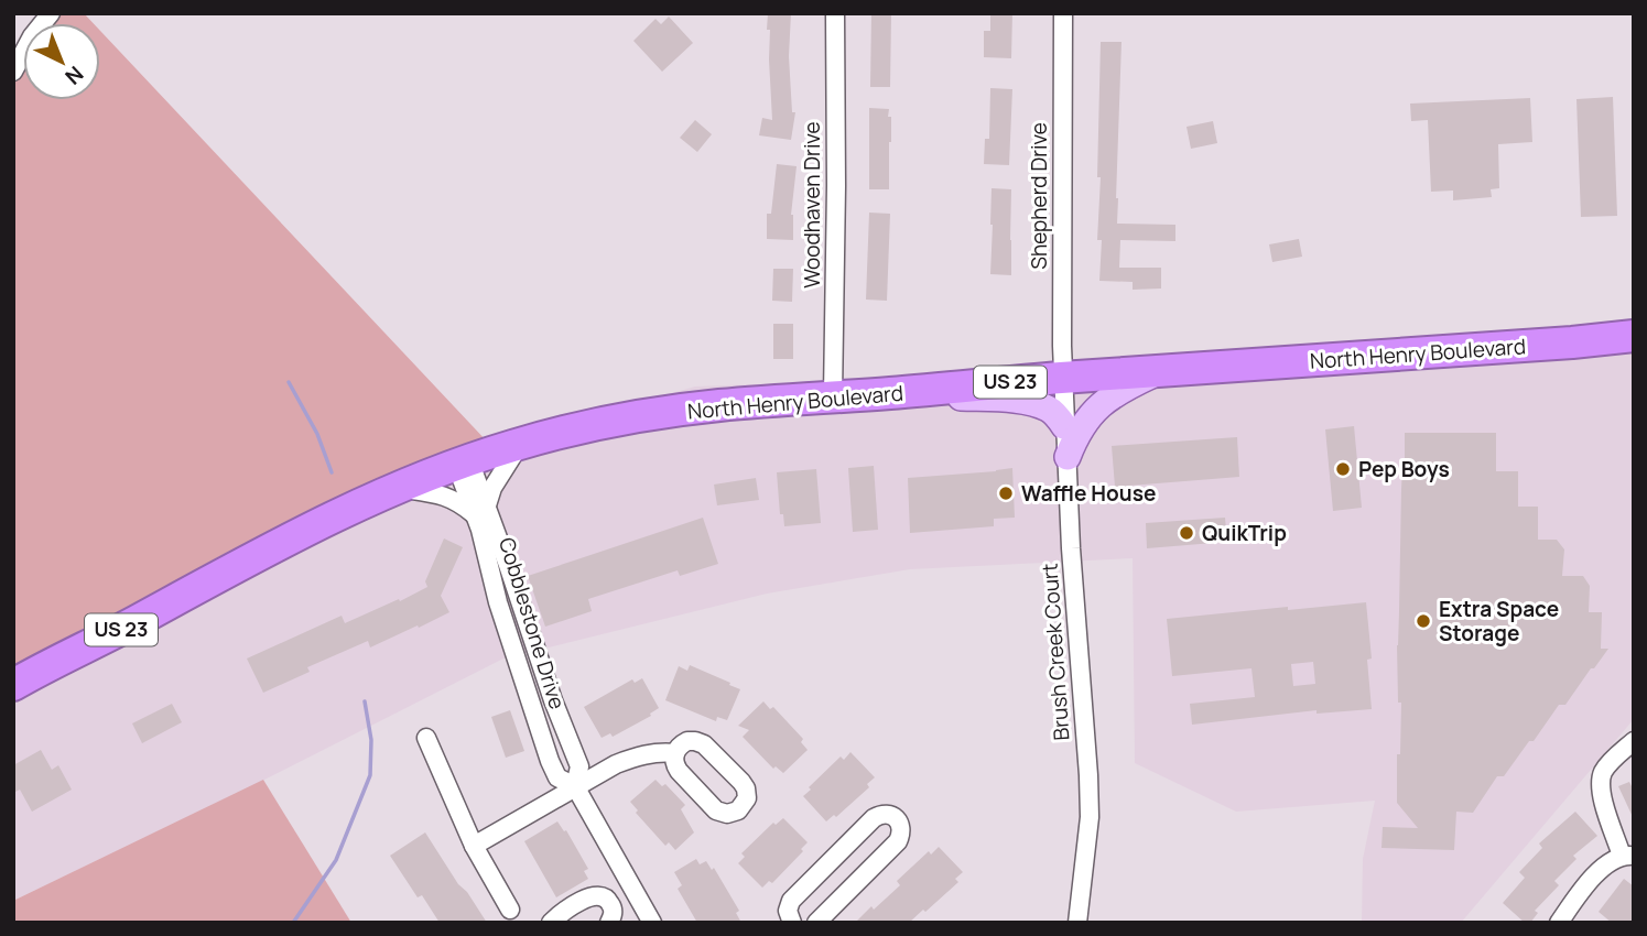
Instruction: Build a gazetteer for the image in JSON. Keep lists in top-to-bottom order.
{
  "streets": {
    "highway": ["North Henry Boulevard", "US 23"],
    "street": [
      "Shepherd Drive",
      "Woodhaven Drive",
      "Cobblestone Drive",
      "Brush Creek Court"
    ]
  },
  "crossings": [
    ["Shepherd Drive", "North Henry Boulevard"],
    ["Shepherd Drive", "Brush Creek Court"],
    ["Woodhaven Drive", "North Henry Boulevard"],
    ["North Henry Boulevard", "Cobblestone Drive"],
    ["North Henry Boulevard", "Brush Creek Court"]
  ],
  "places": [
    "Pep Boys",
    "Waffle House",
    "QuikTrip",
    "Extra Space Storage"
  ],
  "north": "bottom right"
}
